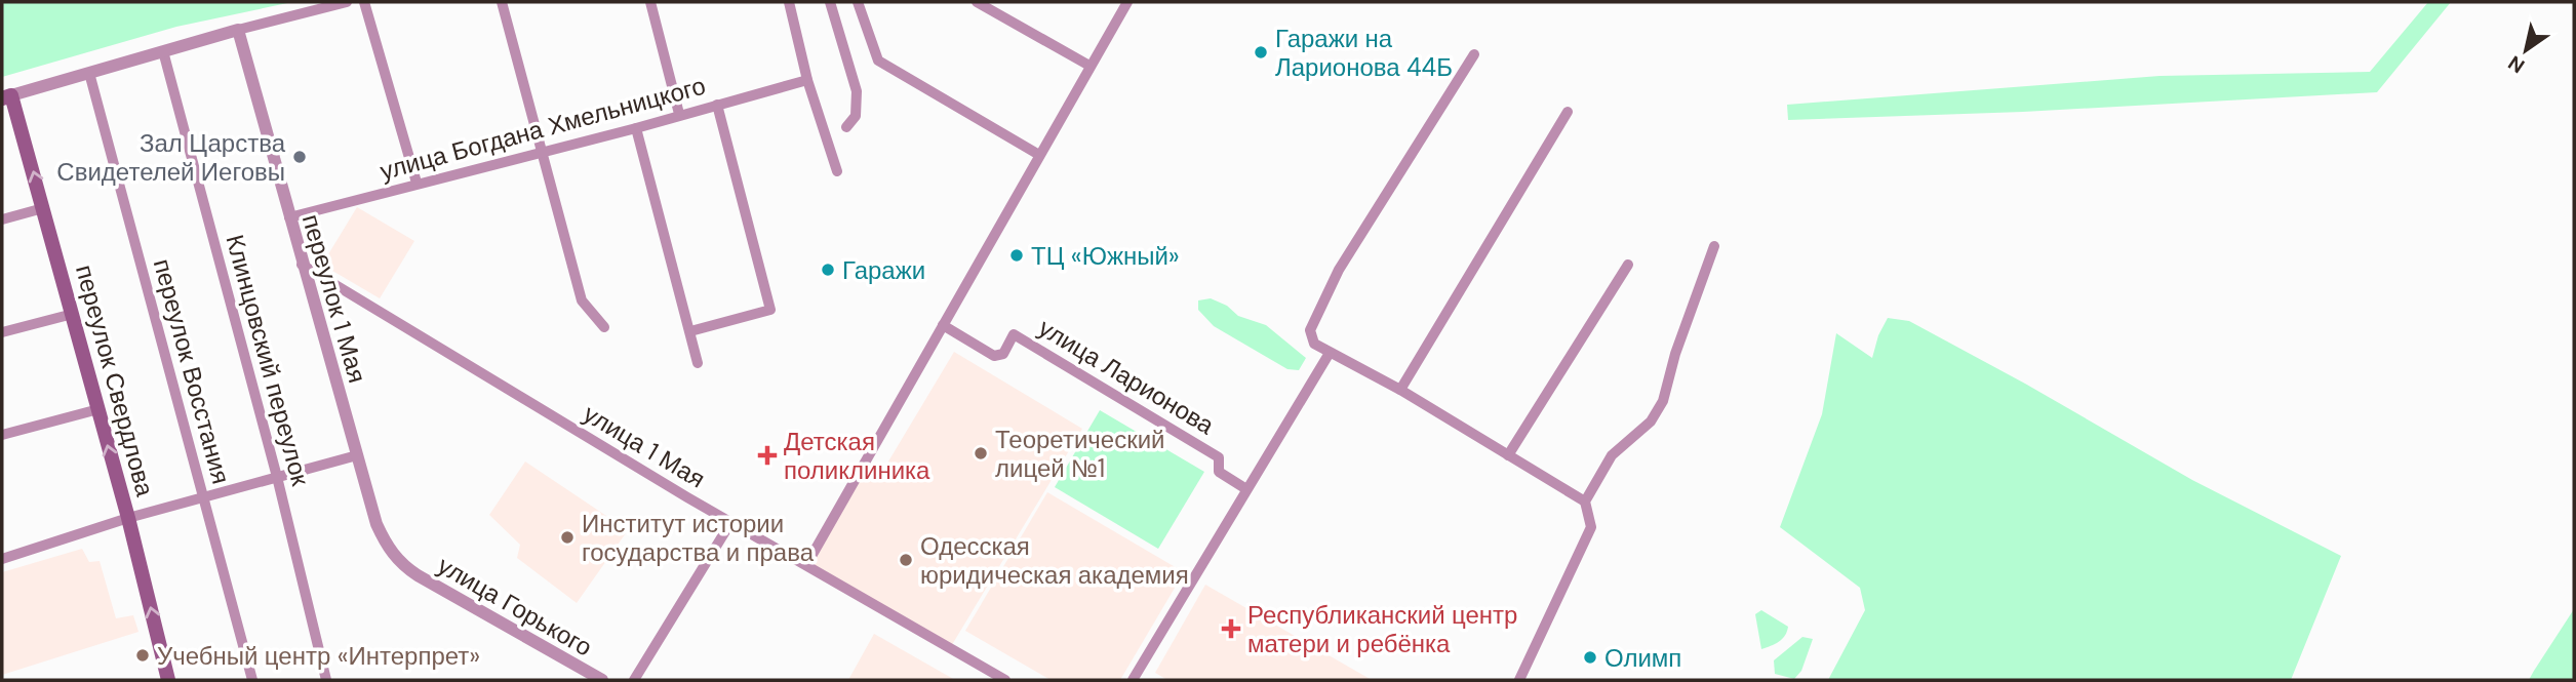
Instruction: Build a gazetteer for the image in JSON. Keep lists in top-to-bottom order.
{
  "streets": {
    "main road": ["переулок Свердлова"],
    "street": [
      "улица Богдана Хмельницкого",
      "переулок 1 Мая",
      "Клинцовский переулок",
      "переулок Восстания",
      "улица Ларионова",
      "улица 1 Мая",
      "улица Горького"
    ]
  },
  "crossings": [
    ["улица Богдана Хмельницкого", "переулок 1 Мая"],
    ["переулок 1 Мая", "улица 1 Мая"],
    ["переулок 1 Мая", "улица Горького"]
  ],
  "one_way": ["переулок Свердлова"],
  "places": {
    "other": [
      "Гаражи на Ларионова 44Б",
      "Зал Царства Свидетелей Иеговы",
      "ТЦ «Южный»",
      "Гаражи",
      "Теоретический лицей №1",
      "Институт истории государства и права",
      "Одесская юридическая академия",
      "Учебный центр «Интерпрет»",
      "Олимп"
    ],
    "health": ["Детская поликлиника", "Республиканский центр матери и ребёнка"]
  },
  "north": "bottom left"
}
